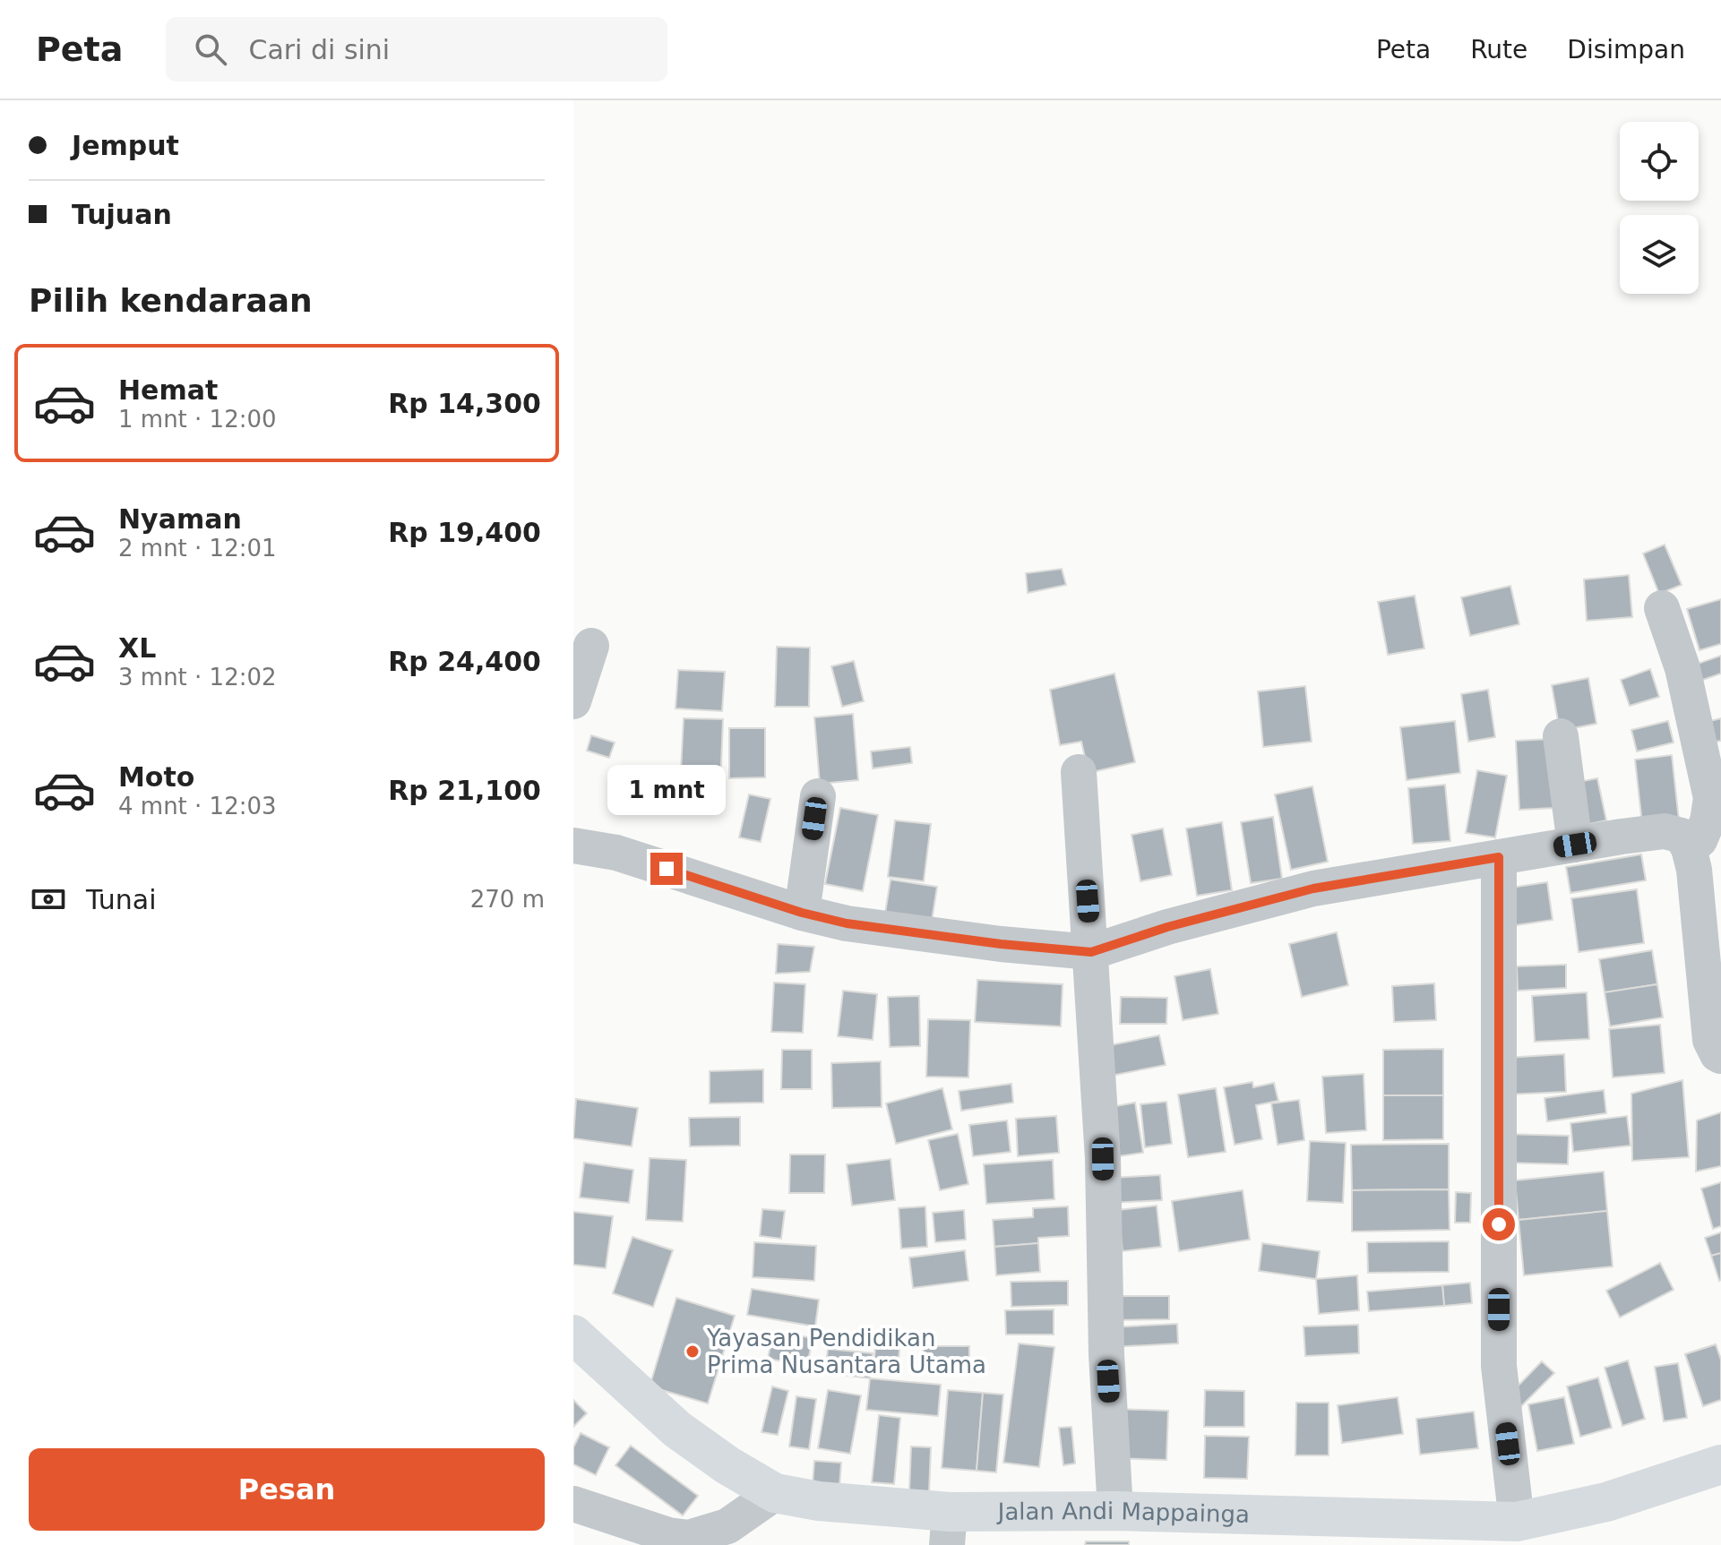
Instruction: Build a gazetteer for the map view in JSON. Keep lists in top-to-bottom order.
{
  "streets": {
    "main road": ["Jalan Andi Mappainga"]
  },
  "places": ["Yayasan Pendidikan Prima Nusantara Utama"],
  "page": {
    "header": "Peta",
    "search": "Cari di sini",
    "nav": ["Peta", "Rute", "Disimpan"],
    "banner": ["Jemput", "Tujuan"],
    "heading": "Pilih kendaraan",
    "list": [
      {
        "name": "Hemat",
        "note": "1 mnt · 12:00",
        "value": "Rp 14,300"
      },
      {
        "name": "Nyaman",
        "note": "2 mnt · 12:01",
        "value": "Rp 19,400"
      },
      {
        "name": "XL",
        "note": "3 mnt · 12:02",
        "value": "Rp 24,400"
      },
      {
        "name": "Moto",
        "note": "4 mnt · 12:03",
        "value": "Rp 21,100"
      }
    ],
    "bubble": "1 mnt",
    "pay": ["Tunai", "270 m"],
    "buttons": "Pesan"
  }
}
